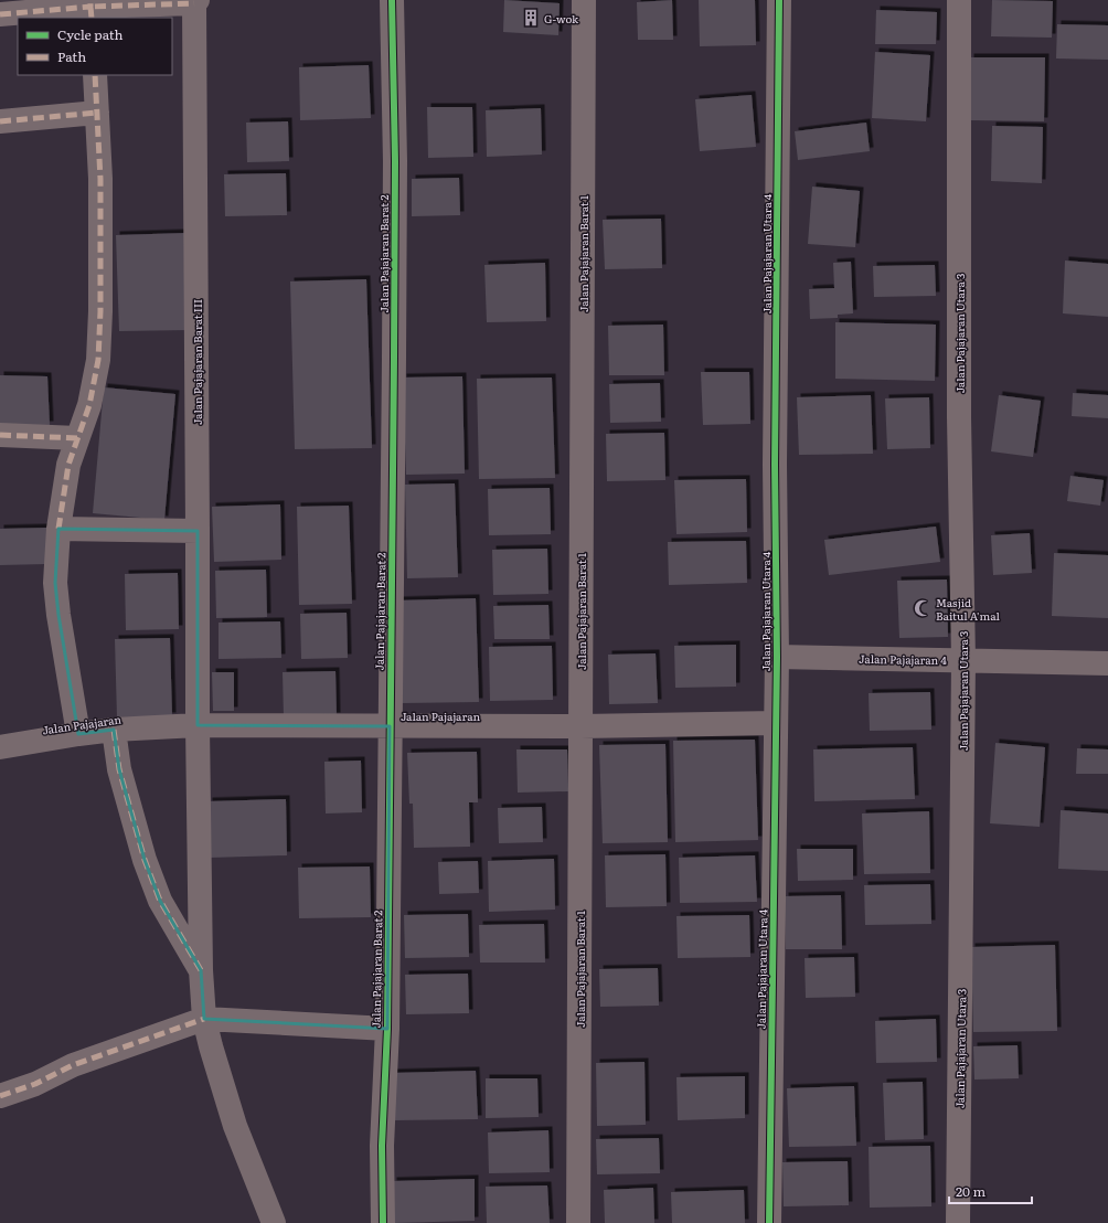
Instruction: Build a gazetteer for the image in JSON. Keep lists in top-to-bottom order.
{
  "streets": {
    "street": [
      "Jalan Pajajaran Barat 2",
      "Jalan Pajajaran Barat 1",
      "Jalan Pajajaran Utara 4",
      "Jalan Pajajaran Utara 3",
      "Jalan Pajajaran Barat III",
      "Jalan Pajajaran 4",
      "Jalan Pajajaran"
    ]
  },
  "crossings": [
    ["Jalan Pajajaran Barat 2", "Jalan Pajajaran"],
    ["Jalan Pajajaran Barat 1", "Jalan Pajajaran"],
    ["Jalan Pajajaran Utara 4", "Jalan Pajajaran 4"],
    ["Jalan Pajajaran Utara 4", "Jalan Pajajaran"],
    ["Jalan Pajajaran Utara 3", "Jalan Pajajaran 4"],
    ["Jalan Pajajaran Barat III", "Jalan Pajajaran"]
  ],
  "places": {
    "building": ["G-wok"],
    "mosque": ["Masjid Baitul A'mal"]
  },
  "legend": ["Cycle path", "Path"],
  "scale_bar": "20 m"
}
